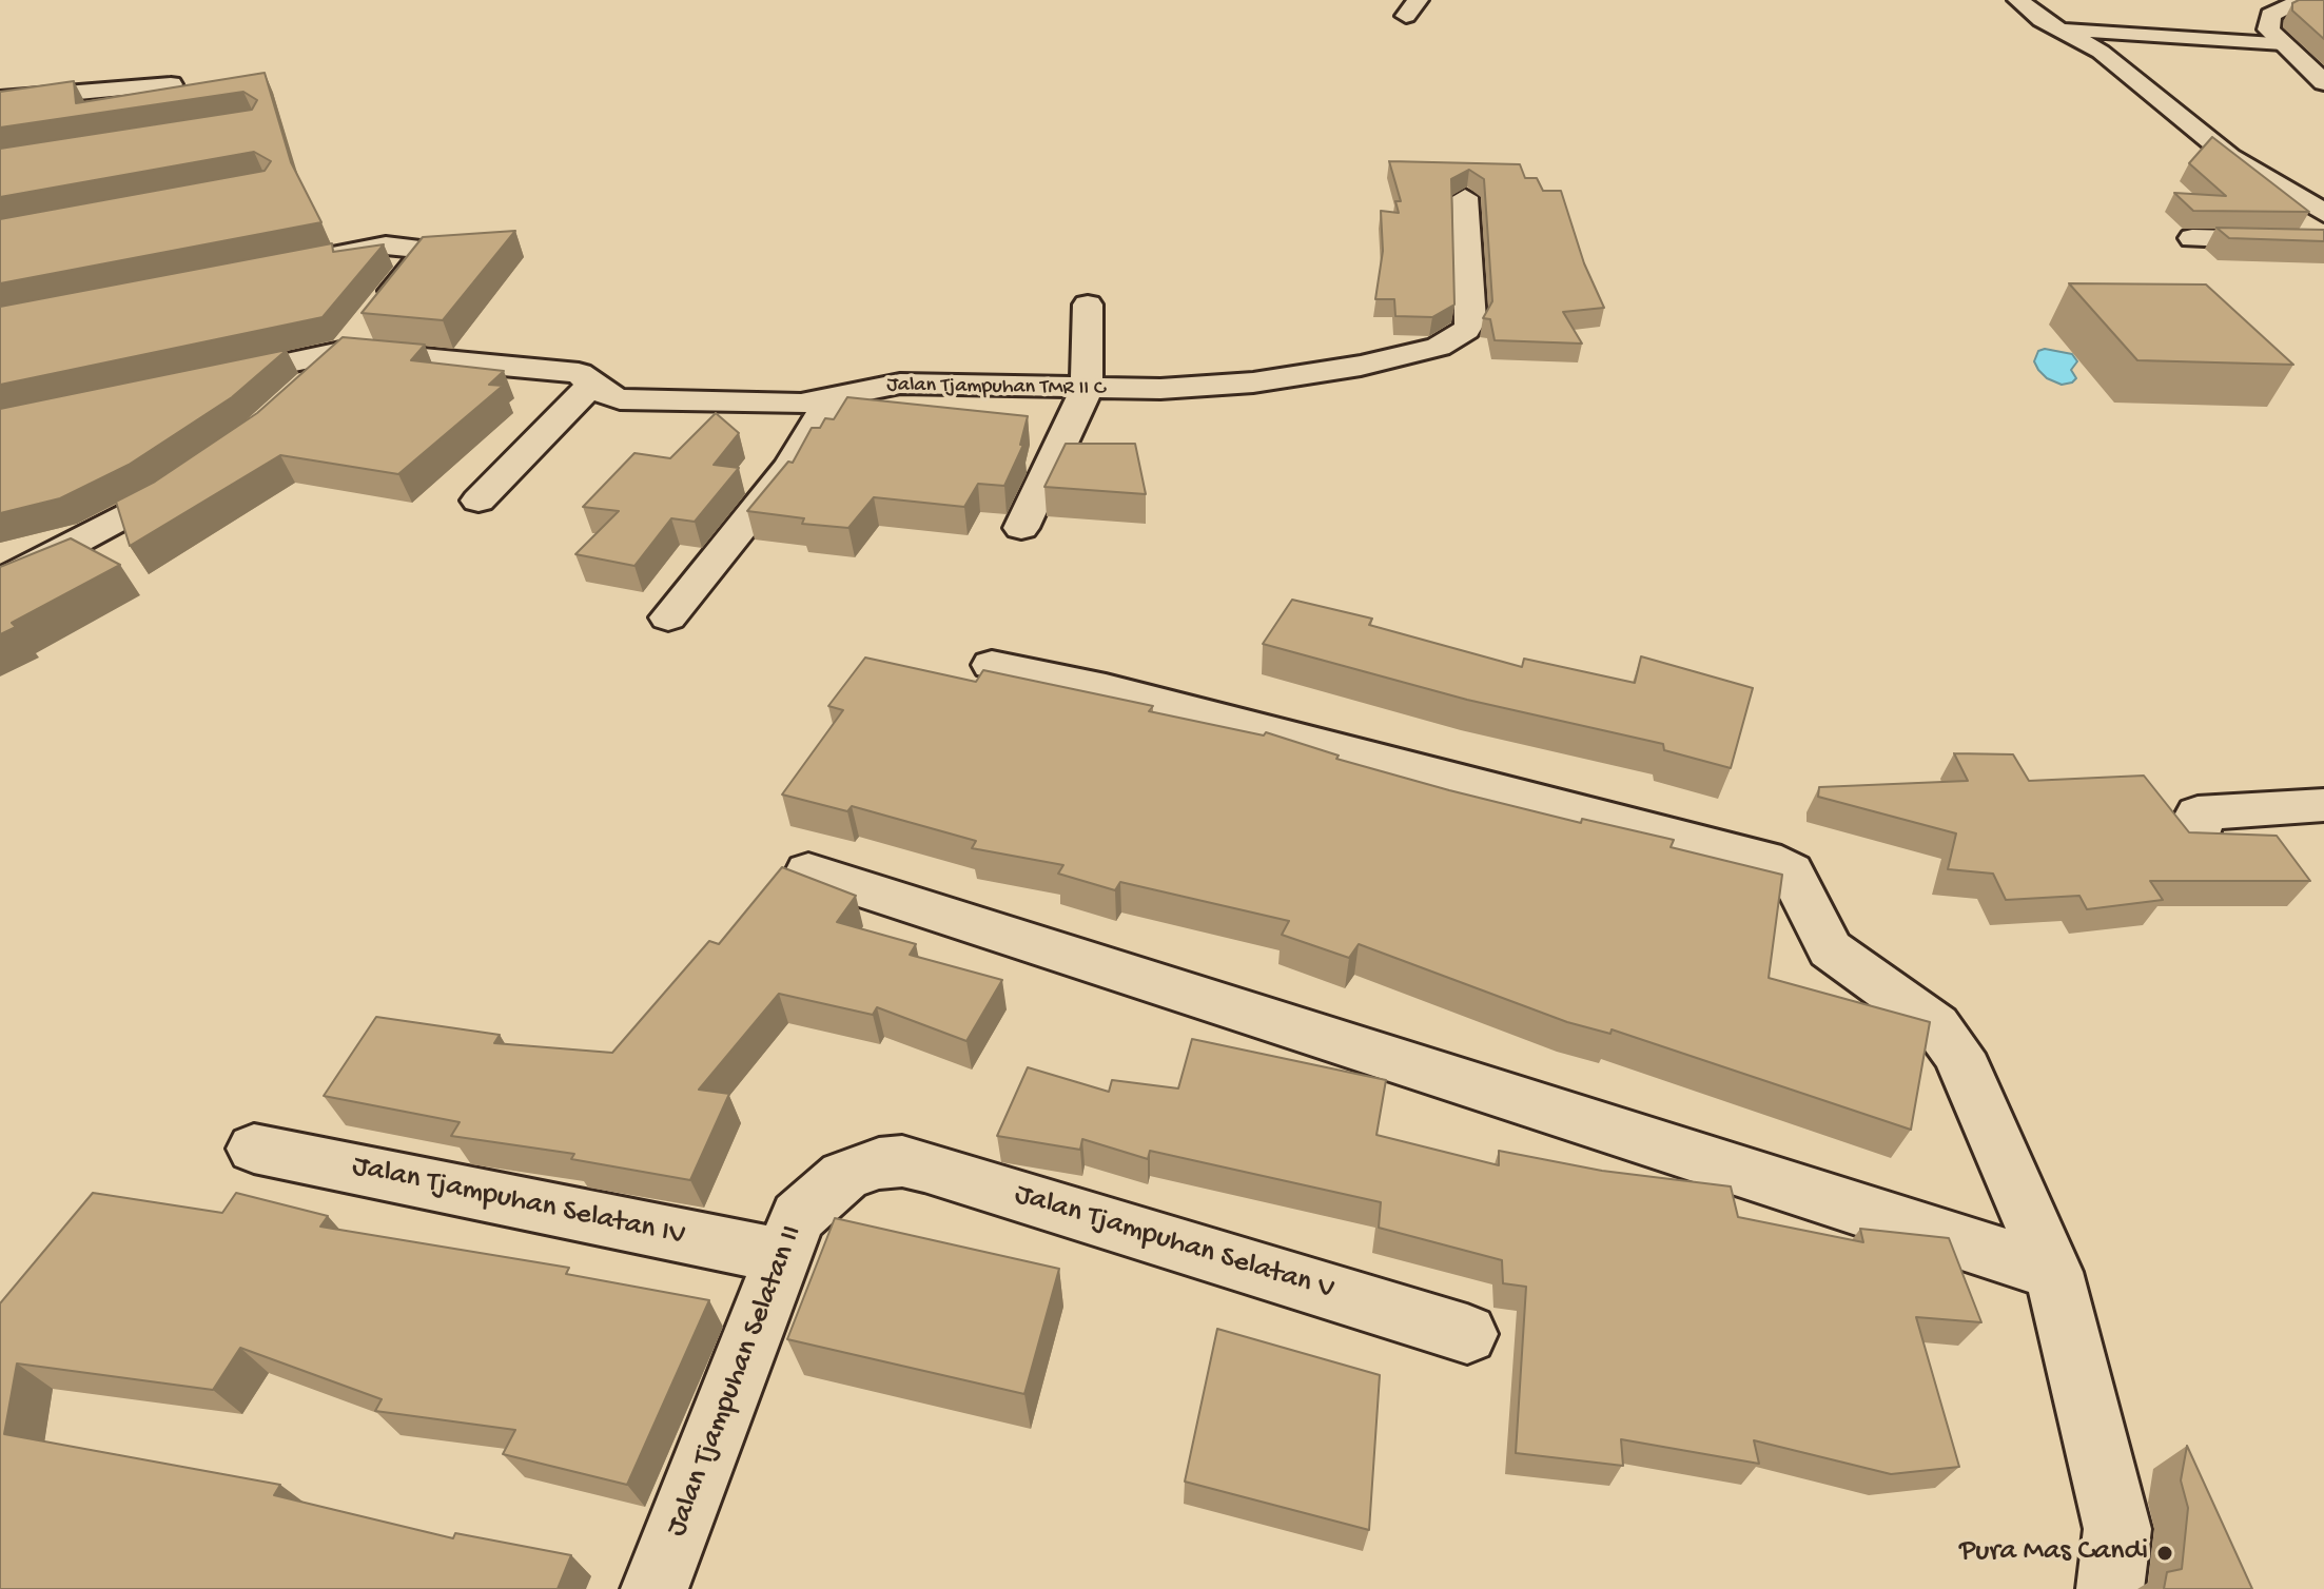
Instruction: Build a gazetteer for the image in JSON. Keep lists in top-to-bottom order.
{
  "streets": {
    "street": [
      "Jalan Tjampuhan TMR II C",
      "Jalan Tjampuhan Selatan IV",
      "Jalan Tjampuhan Selatan V",
      "Jalan Tjampuhan Selatan II"
    ]
  },
  "crossings": [
    ["Jalan Tjampuhan Selatan IV", "Jalan Tjampuhan Selatan II"],
    ["Jalan Tjampuhan Selatan V", "Jalan Tjampuhan Selatan II"]
  ],
  "places": ["Pura Mas Candi"]
}
